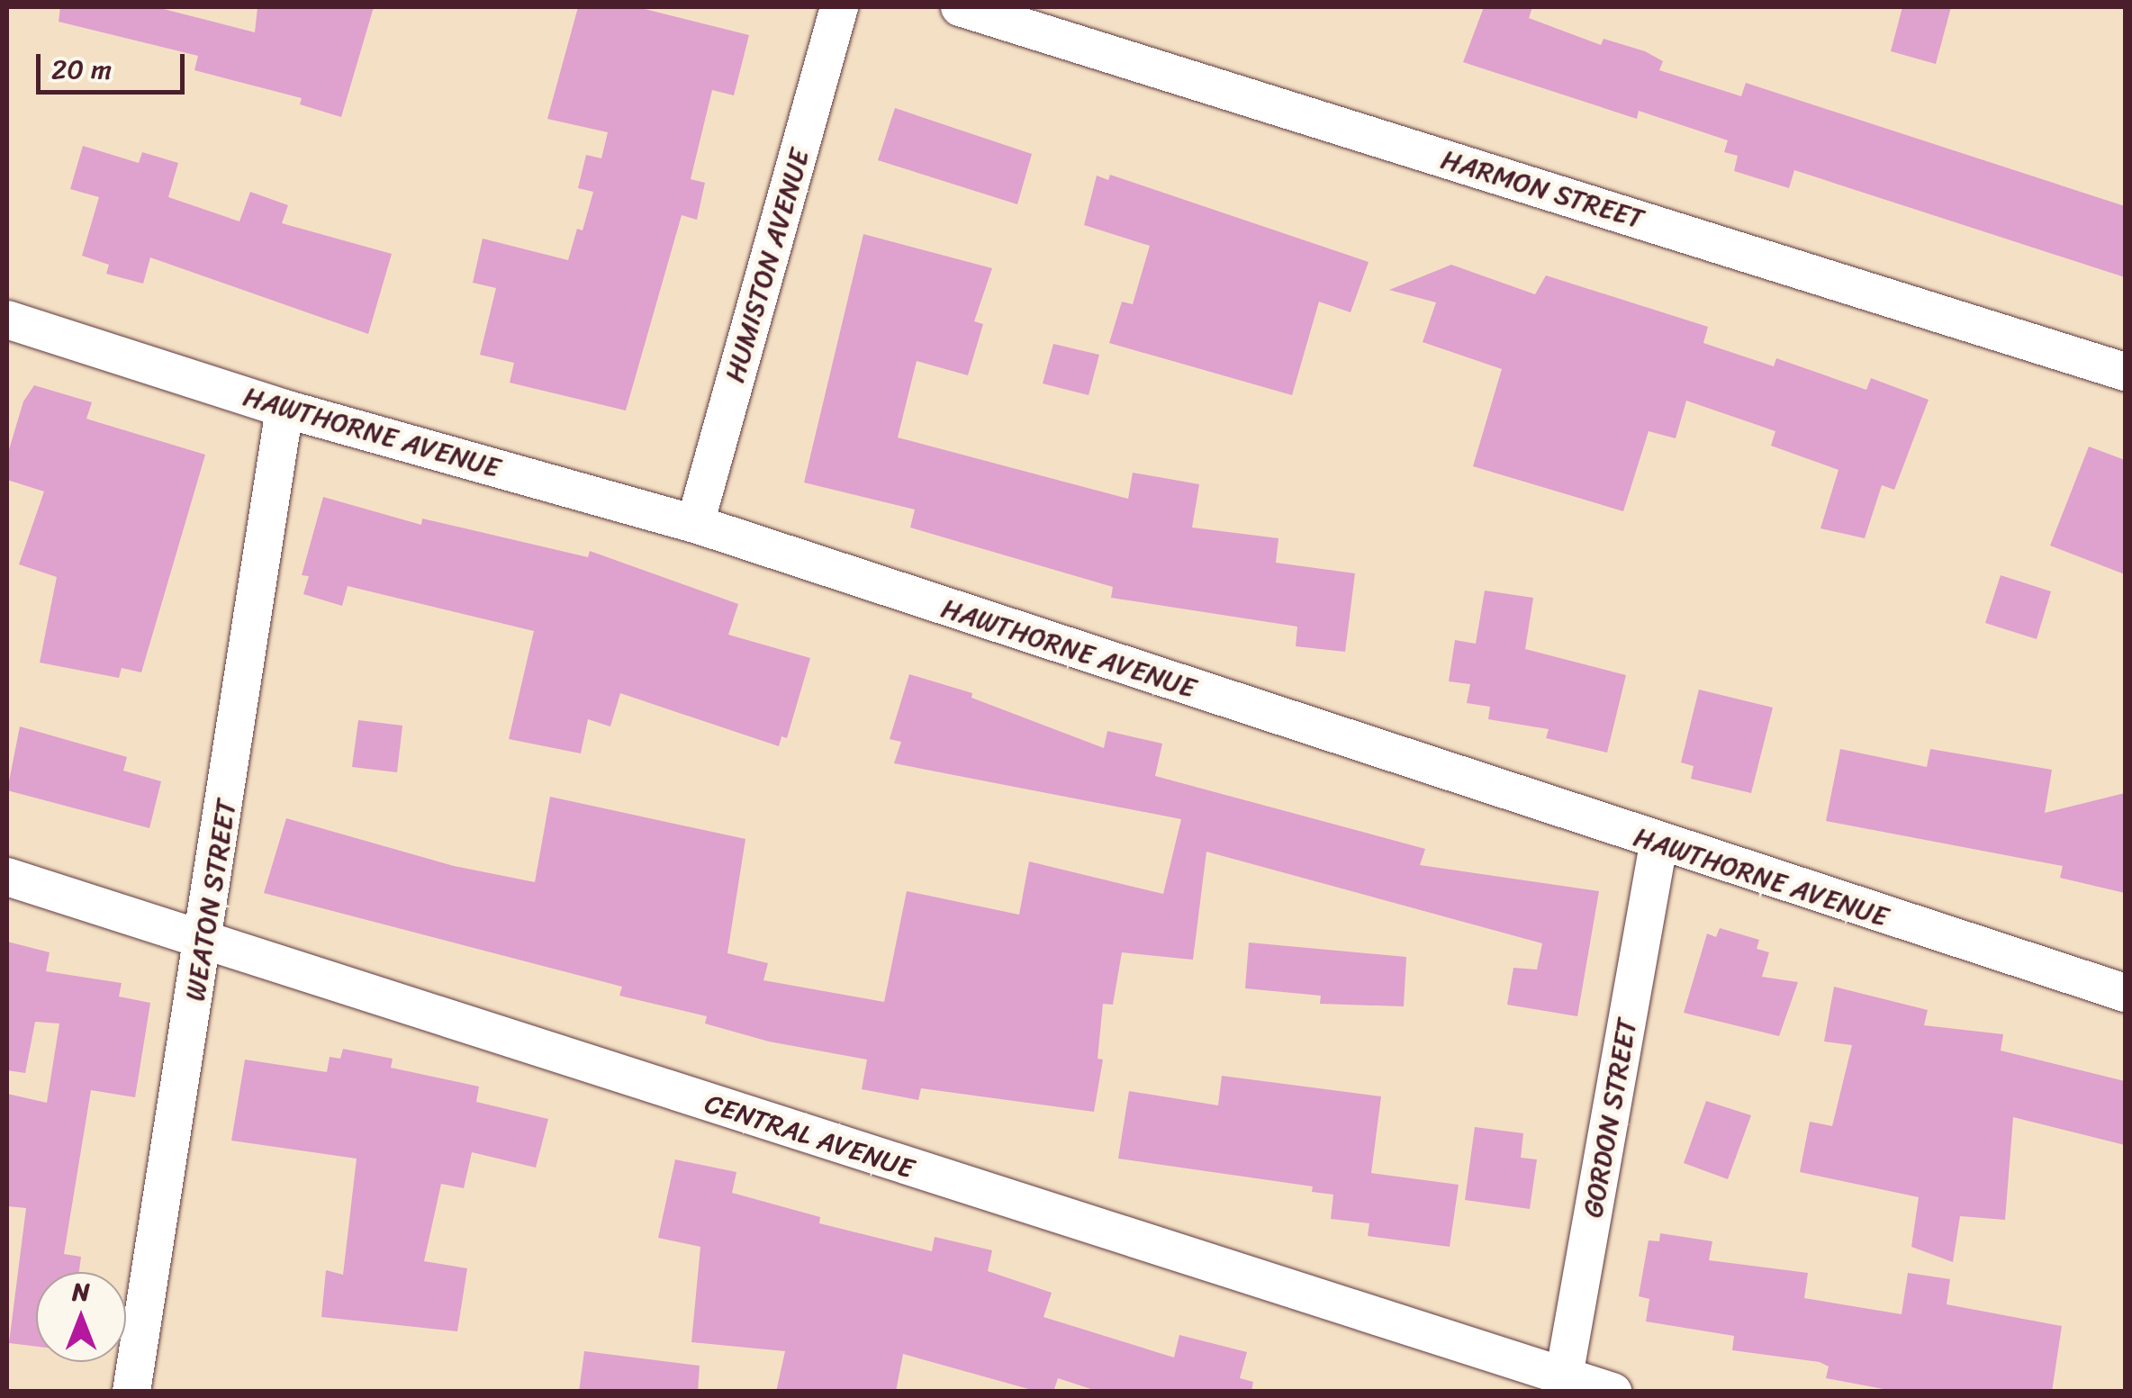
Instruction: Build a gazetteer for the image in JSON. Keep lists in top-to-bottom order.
{
  "streets": {
    "street": [
      "HARMON STREET",
      "HUMISTON AVENUE",
      "HAWTHORNE AVENUE",
      "WEATON STREET",
      "GORDON STREET",
      "CENTRAL AVENUE"
    ]
  },
  "crossings": [
    ["HUMISTON AVENUE", "HAWTHORNE AVENUE"],
    ["HAWTHORNE AVENUE", "WEATON STREET"],
    ["HAWTHORNE AVENUE", "GORDON STREET"],
    ["WEATON STREET", "CENTRAL AVENUE"],
    ["GORDON STREET", "CENTRAL AVENUE"]
  ],
  "scale_bar": "20 m",
  "north": "top"
}
